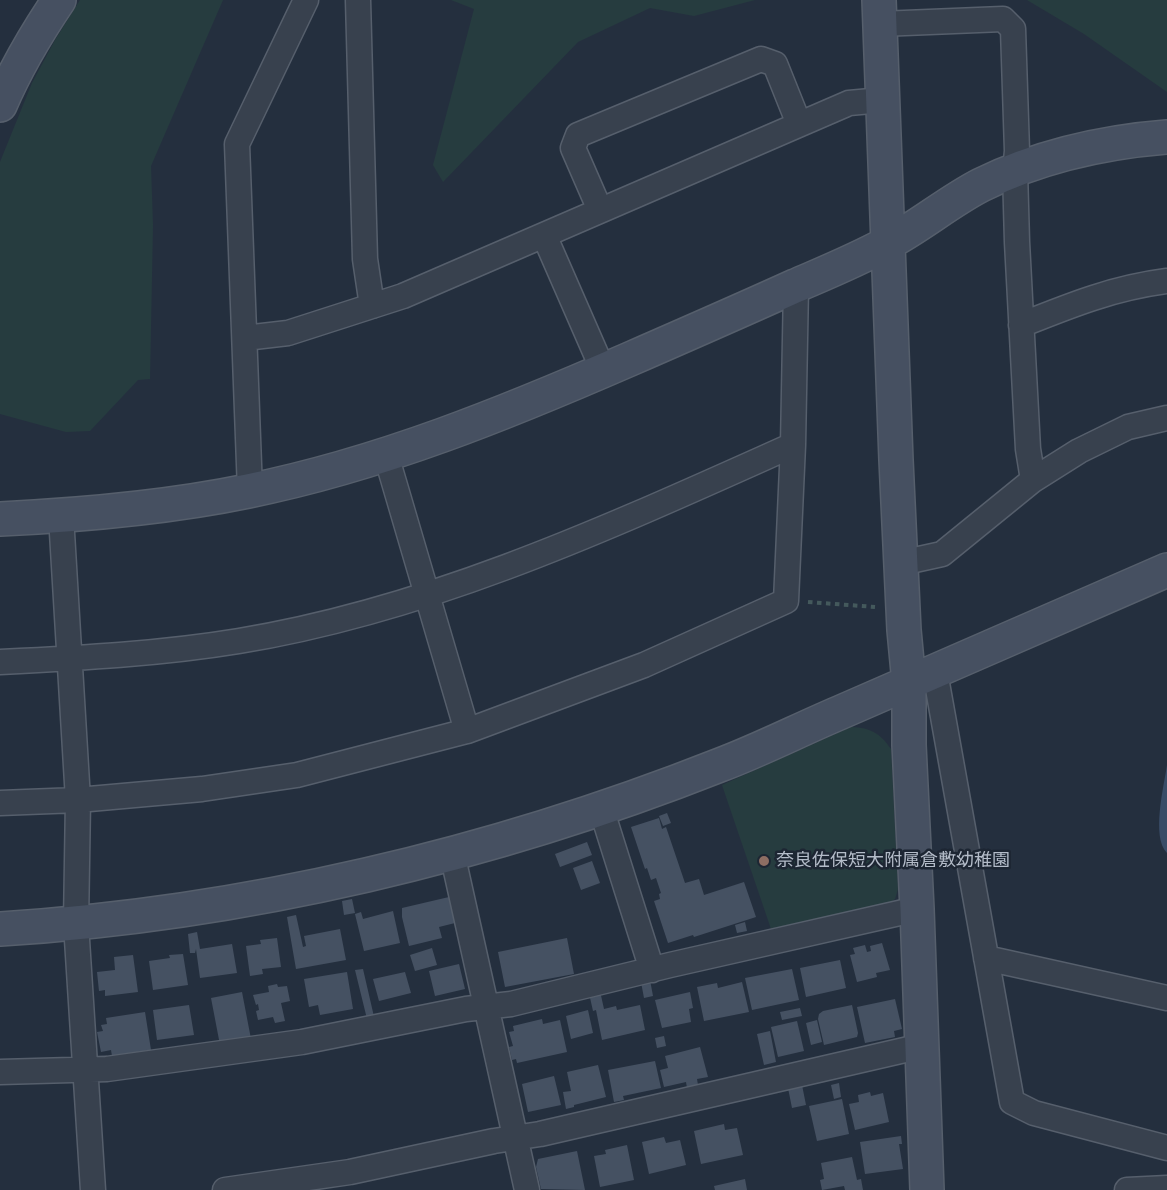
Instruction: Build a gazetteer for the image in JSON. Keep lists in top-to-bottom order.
{
  "places": ["奈良佐保短大附属倉敷幼稚園"]
}
